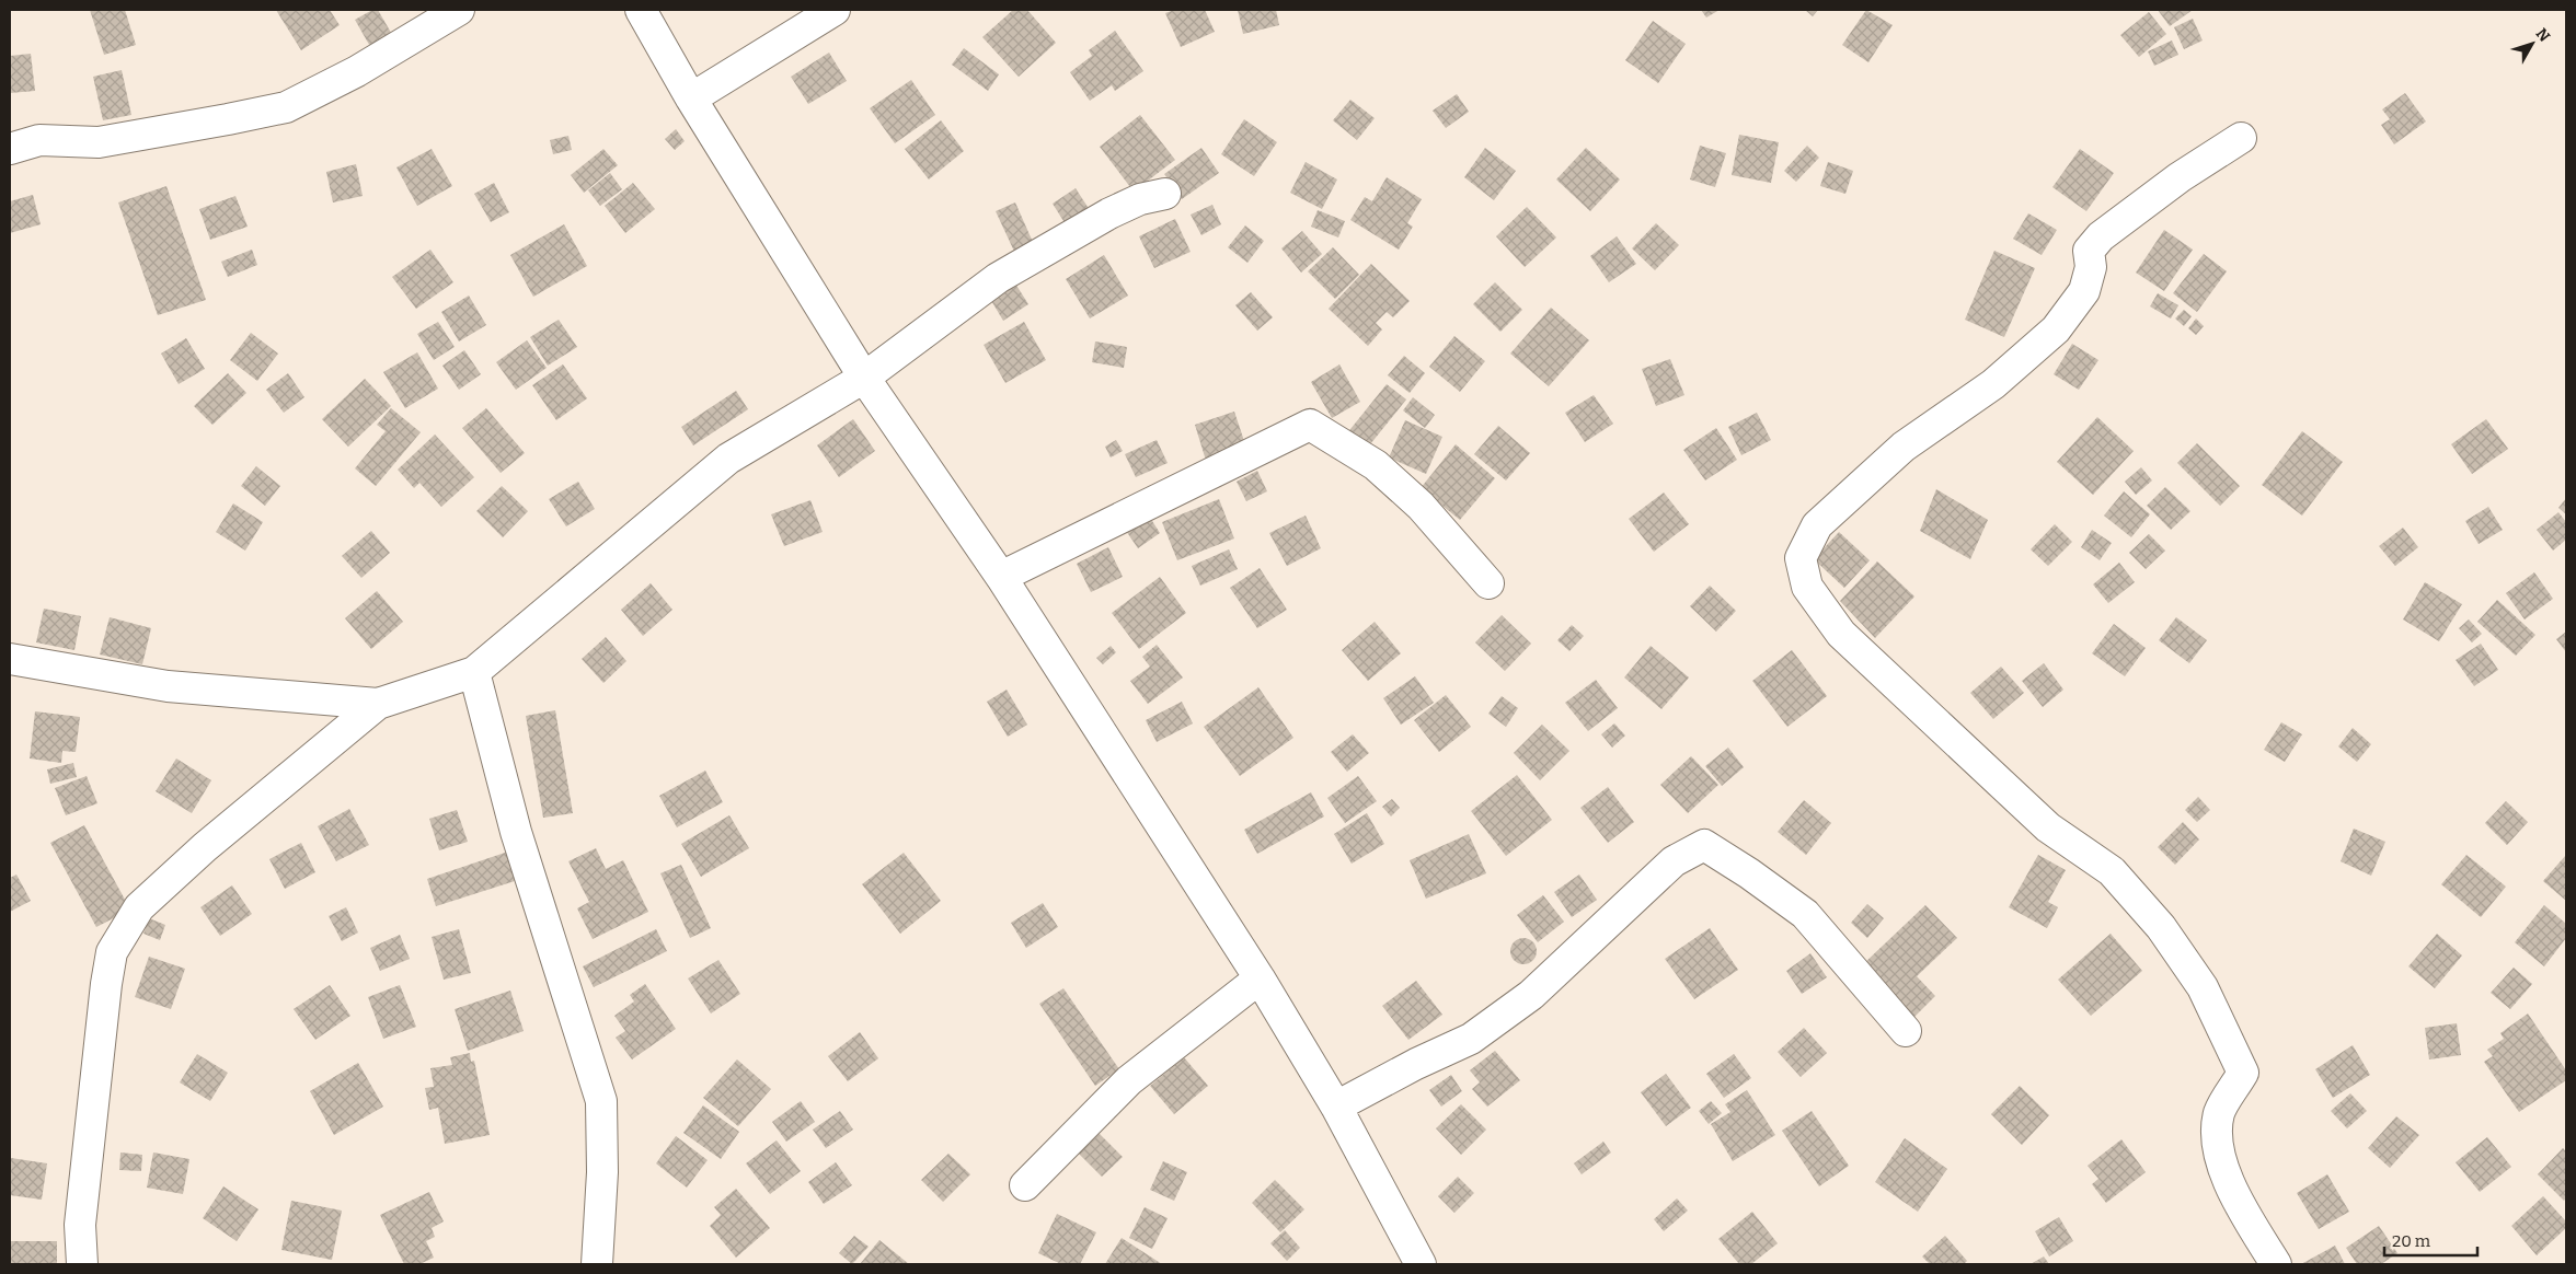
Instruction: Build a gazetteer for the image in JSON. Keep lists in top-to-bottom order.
{
  "scale_bar": "20 m",
  "north": "top right"
}
